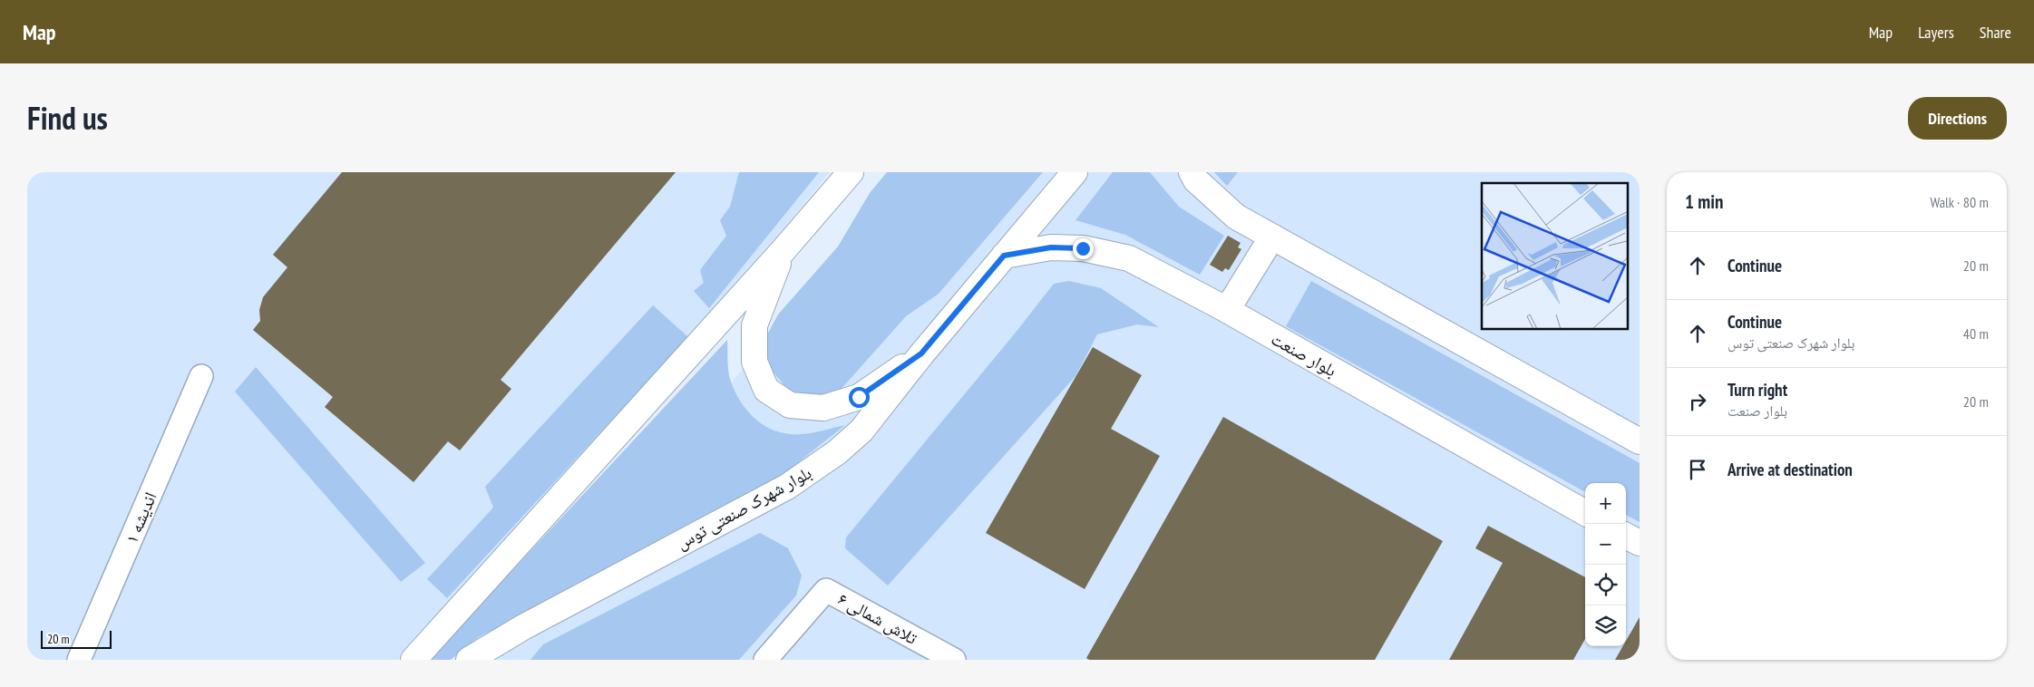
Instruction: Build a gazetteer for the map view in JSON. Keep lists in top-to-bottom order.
{
  "streets": {
    "main road": ["بلوار صنعت", "بلوار شهرک صنعتی توس"],
    "street": ["اندیشه ۱", "تلاش شمالی ۶"]
  },
  "crossings": [
    ["بلوار صنعت", "بلوار شهرک صنعتی توس"]
  ],
  "scale_bar": "20 m",
  "page": {
    "header": "Map",
    "nav": ["Map", "Layers", "Share"],
    "title": "Find us",
    "buttons": "Directions",
    "heading": ["1 min", "Walk · 80 m"],
    "list": [
      ["Continue", "20 m"],
      ["Continue", "بلوار شهرک صنعتی توس", "40 m"],
      ["Turn right", "بلوار صنعت", "20 m"],
      "Arrive at destination"
    ],
    "map_buttons": ["+", "−"],
    "scale": "20 m"
  }
}
